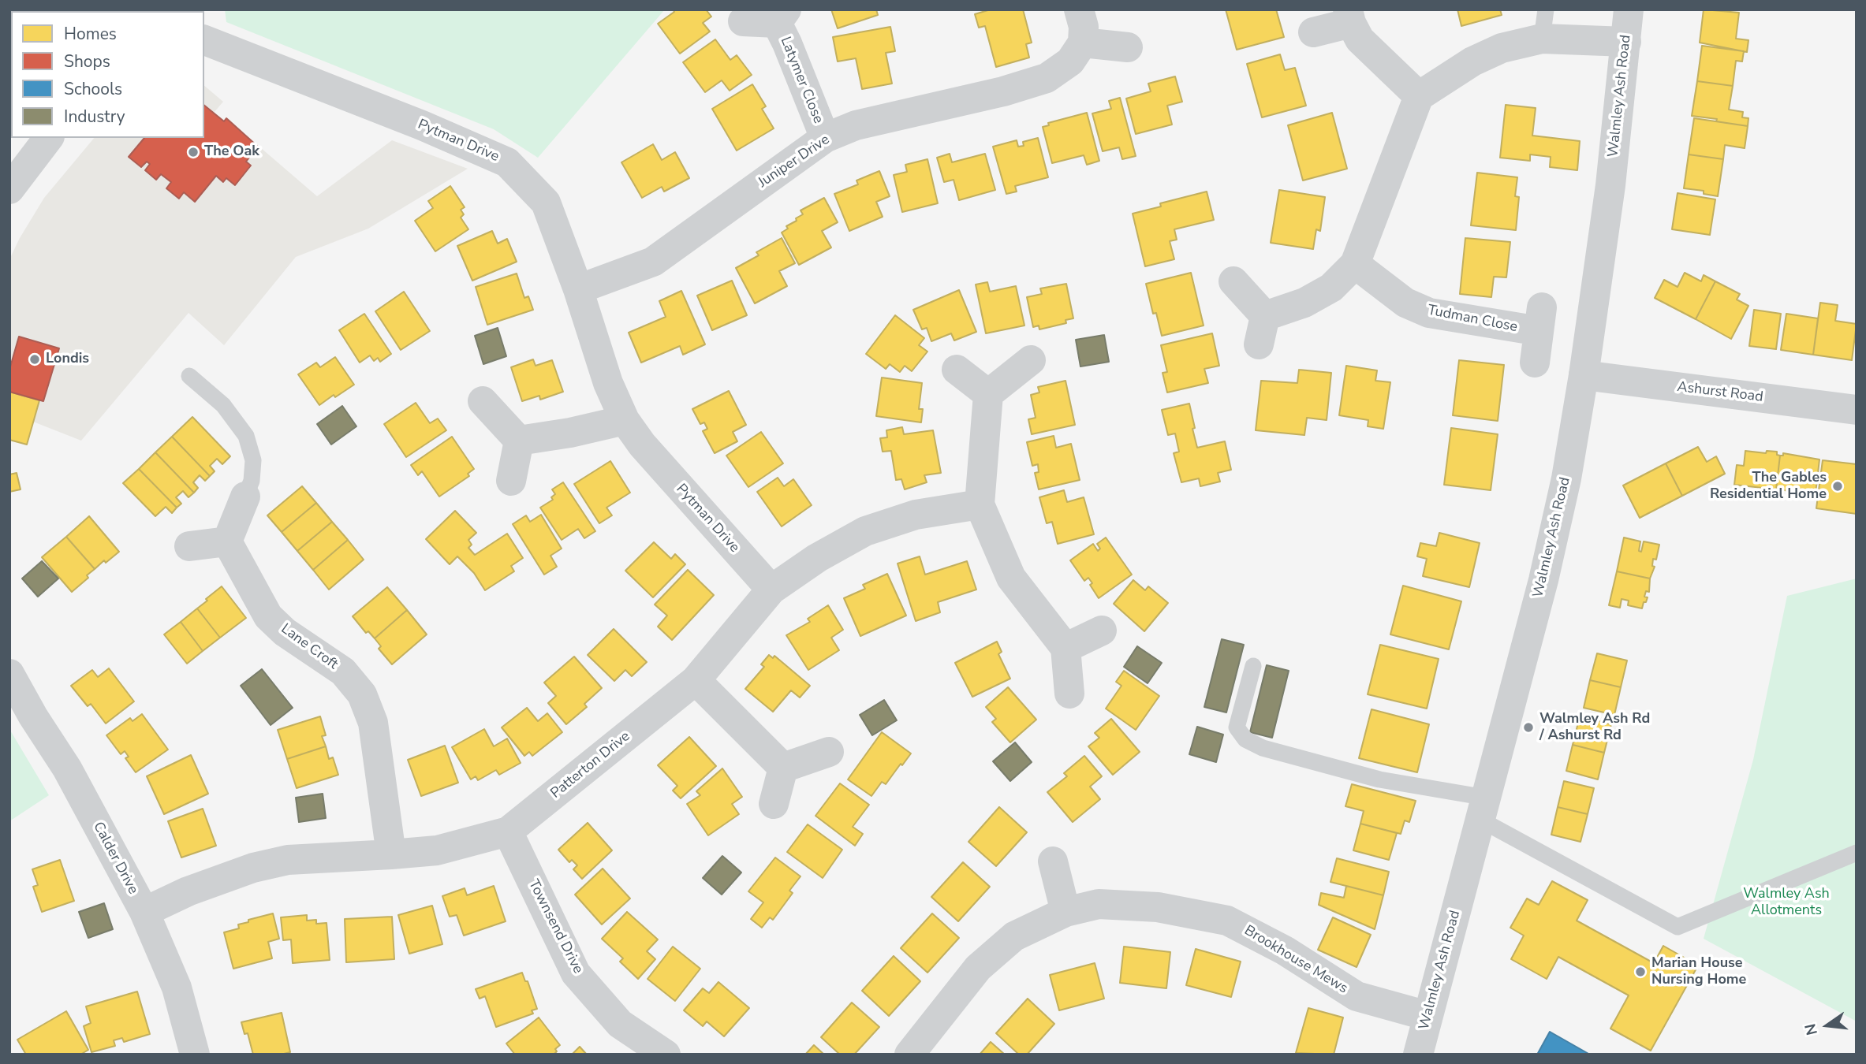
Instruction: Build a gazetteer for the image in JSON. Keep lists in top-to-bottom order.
{
  "streets": {
    "street": [
      "Latymer Close",
      "Walmley Ash Road",
      "Pytman Drive",
      "Juniper Drive",
      "Tudman Close",
      "Ashurst Road",
      "Lane Croft",
      "Patterton Drive",
      "Calder Drive",
      "Townsend Drive",
      "Brookhouse Mews"
    ]
  },
  "crossings": [
    ["Latymer Close", "Juniper Drive"],
    ["Walmley Ash Road", "Ashurst Road"],
    ["Walmley Ash Road", "Brookhouse Mews"],
    ["Pytman Drive", "Juniper Drive"],
    ["Pytman Drive", "Patterton Drive"],
    ["Lane Croft", "Patterton Drive"],
    ["Patterton Drive", "Calder Drive"],
    ["Patterton Drive", "Townsend Drive"]
  ],
  "parks": ["Walmley Ash Allotments"],
  "places": [
    "The Oak",
    "Londis",
    "The Gables Residential Home",
    "Walmley Ash Rd / Ashurst Rd",
    "Marian House Nursing Home"
  ],
  "legend": [
    "Homes",
    "Shops",
    "Schools",
    "Industry"
  ],
  "north": "left"
}
